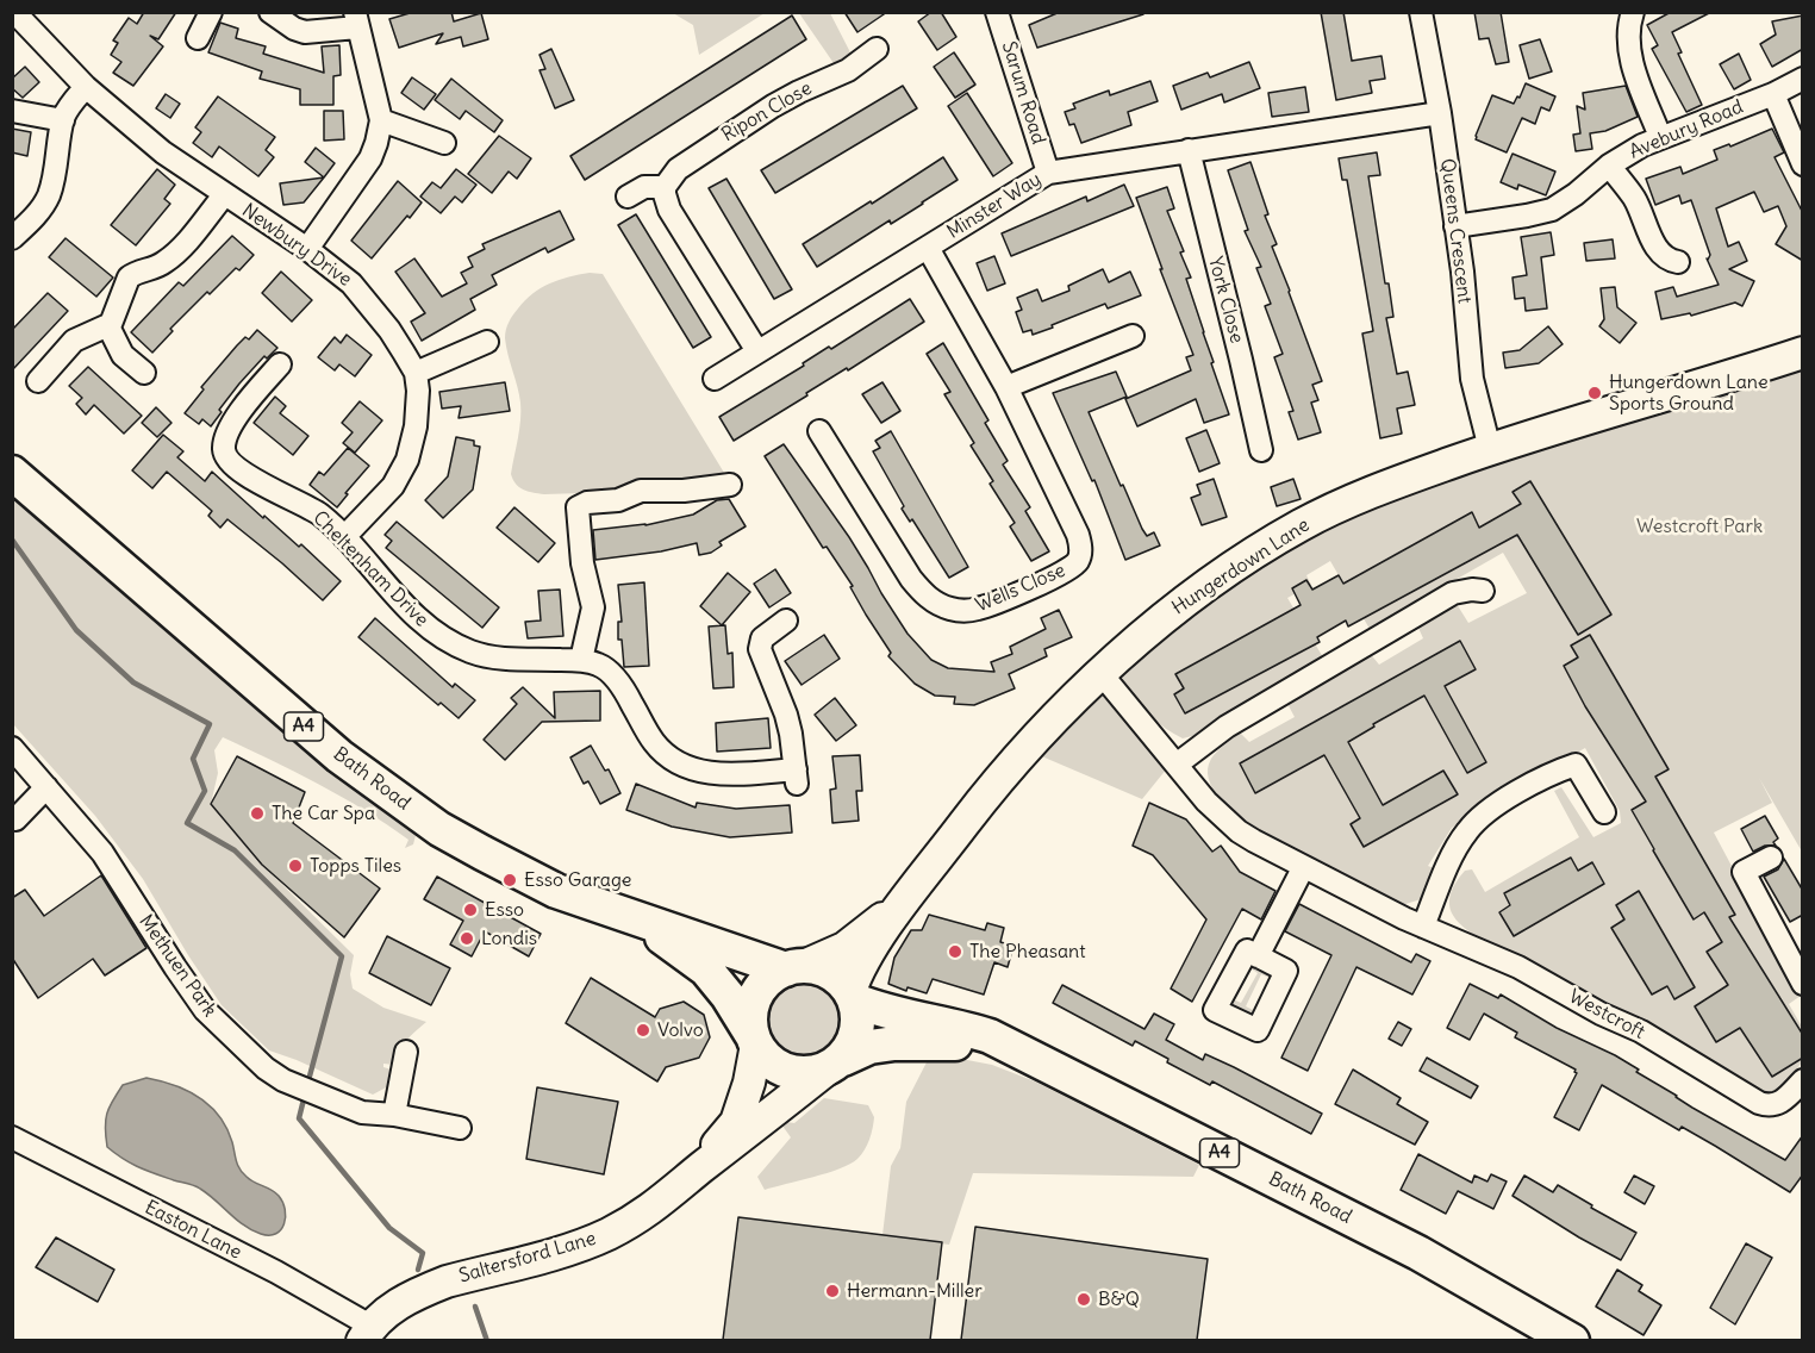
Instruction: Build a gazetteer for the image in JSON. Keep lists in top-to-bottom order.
{
  "streets": {
    "main road": [
      "Hungerdown Lane",
      "A4",
      "Bath Road",
      "Saltersford Lane"
    ],
    "street": [
      "Sarum Road",
      "Ripon Close",
      "Avebury Road",
      "Minster Way",
      "Queens Crescent",
      "Newbury Drive",
      "York Close",
      "Cheltenham Drive",
      "Wells Close",
      "Methuen Park",
      "Westcroft",
      "Easton Lane"
    ]
  },
  "crossings": [
    ["Sarum Road", "Minster Way"],
    ["Avebury Road", "Queens Crescent"],
    ["Minster Way", "Queens Crescent"],
    ["Minster Way", "York Close"],
    ["Minster Way", "Wells Close"],
    ["Queens Crescent", "Hungerdown Lane"],
    ["Newbury Drive", "Cheltenham Drive"],
    ["Hungerdown Lane", "Bath Road"],
    ["Hungerdown Lane", "Westcroft"],
    ["Hungerdown Lane", "Saltersford Lane"],
    ["Bath Road", "Saltersford Lane"],
    ["Easton Lane", "Saltersford Lane"]
  ],
  "parks": ["Westcroft Park"],
  "places": [
    "Hungerdown Lane Sports Ground",
    "The Car Spa",
    "Topps Tiles",
    "Esso Garage",
    "Esso",
    "Londis",
    "The Pheasant",
    "Volvo",
    "Hermann-Miller",
    "B&Q"
  ]
}
